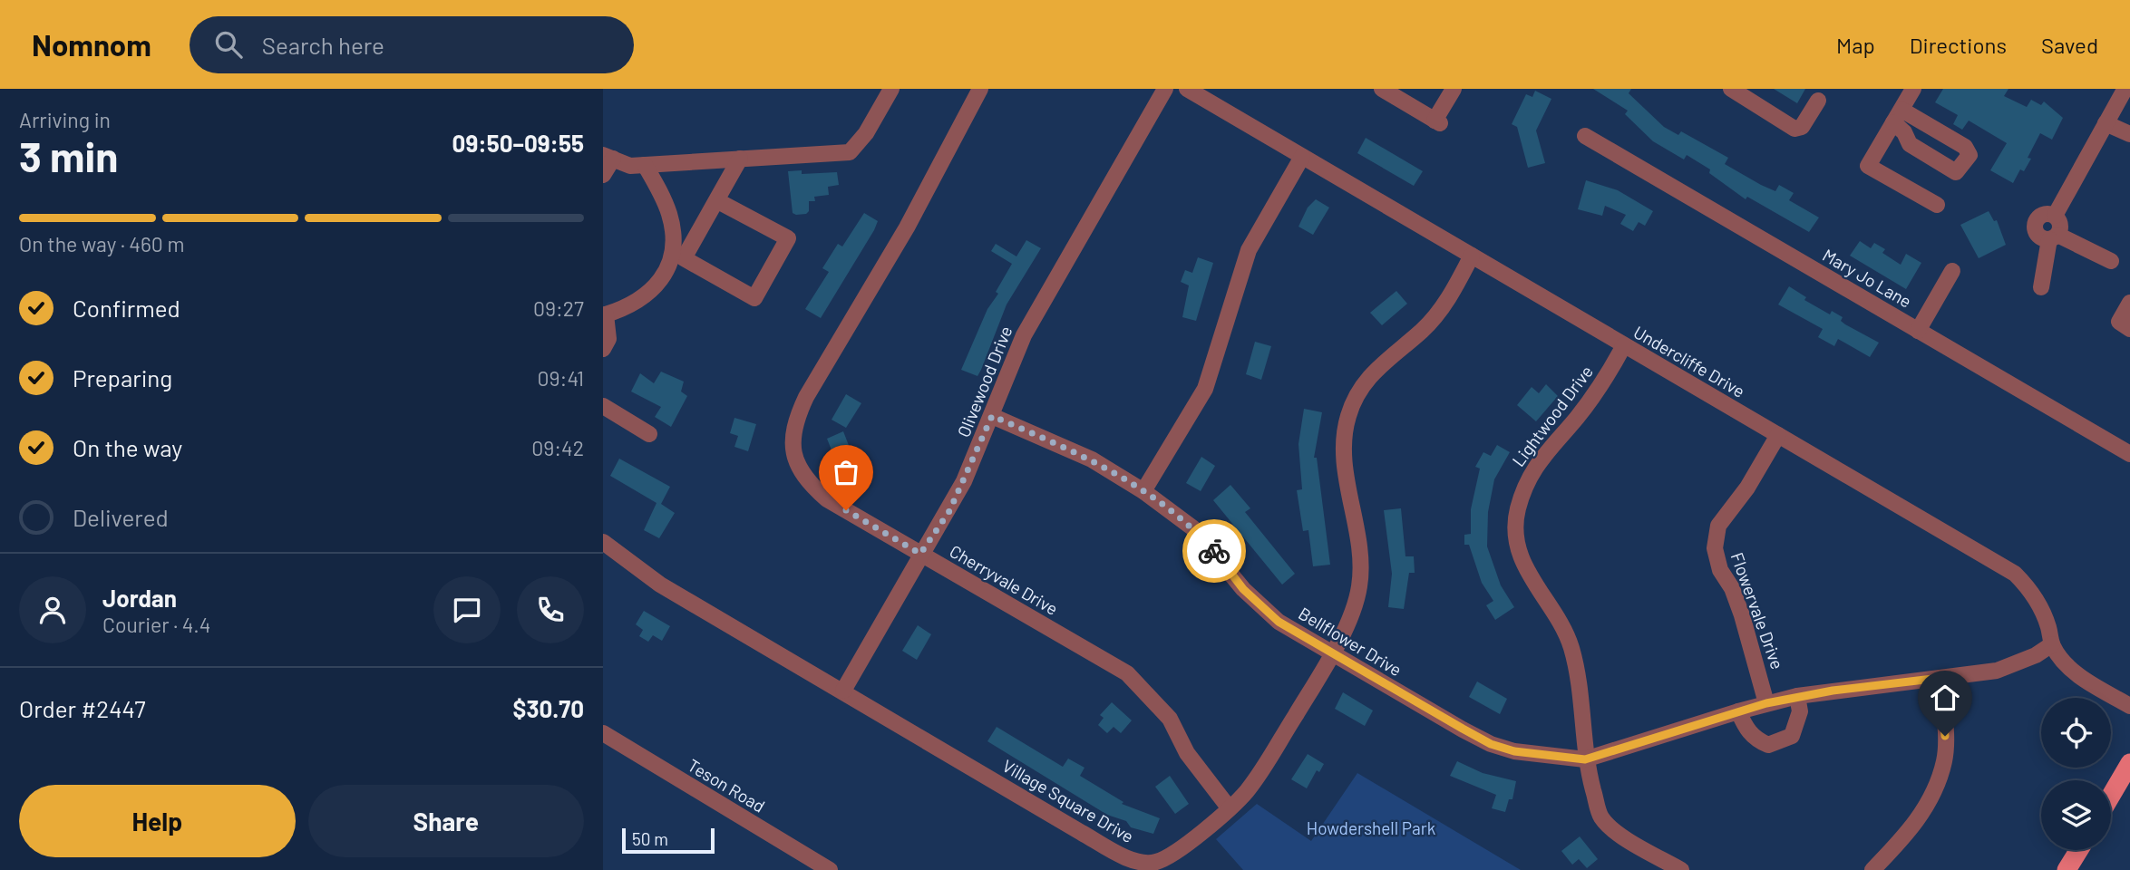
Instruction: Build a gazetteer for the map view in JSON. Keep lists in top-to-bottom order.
{
  "streets": {
    "street": [
      "Mary Jo Lane",
      "Undercliffe Drive",
      "Olivewood Drive",
      "Lightwood Drive",
      "Cherryvale Drive",
      "Flowervale Drive",
      "Bellflower Drive",
      "Teson Road",
      "Village Square Drive"
    ]
  },
  "crossings": [
    ["Undercliffe Drive", "Lightwood Drive"],
    ["Undercliffe Drive", "Flowervale Drive"],
    ["Undercliffe Drive", "Bellflower Drive"],
    ["Undercliffe Drive", "Village Square Drive"],
    ["Olivewood Drive", "Cherryvale Drive"],
    ["Olivewood Drive", "Bellflower Drive"],
    ["Olivewood Drive", "Village Square Drive"],
    ["Lightwood Drive", "Bellflower Drive"],
    ["Cherryvale Drive", "Village Square Drive"],
    ["Flowervale Drive", "Bellflower Drive"],
    ["Bellflower Drive", "Village Square Drive"]
  ],
  "parks": ["Howdershell Park"],
  "scale_bar": "50 m",
  "page": {
    "header": "Nomnom",
    "search": "Search here",
    "nav": ["Map", "Directions", "Saved"],
    "heading": ["3 min", "Arriving in", "09:50–09:55"],
    "panel": [
      "Jordan",
      "Courier · 4.4",
      "Order #2447",
      "$30.70"
    ],
    "bar": "On the way · 460 m",
    "list": [
      ["Confirmed", "09:27"],
      ["Preparing", "09:41"],
      ["On the way", "09:42"],
      "Delivered"
    ],
    "buttons": ["Help", "Share"],
    "scale": "50 m"
  }
}
